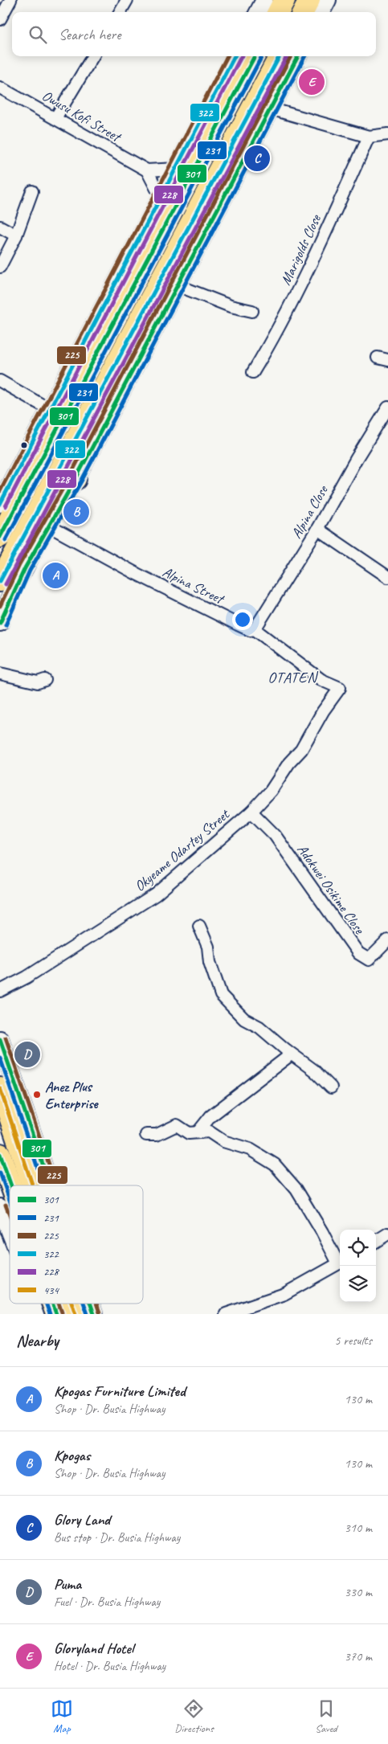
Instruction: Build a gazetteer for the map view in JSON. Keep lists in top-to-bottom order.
{
  "streets": {
    "street": [
      "Owusu Kofi Street",
      "Marigolds Close",
      "Alpina Close",
      "Alpina Street",
      "Okyeame Odartey Street",
      "Adokwei Osikime Close"
    ]
  },
  "crossings": [
    ["Alpina Close", "Alpina Street"],
    ["Alpina Street", "Okyeame Odartey Street"],
    ["Okyeame Odartey Street", "Adokwei Osikime Close"]
  ],
  "districts": ["OTATEN"],
  "places": ["Anez Plus Enterprise"],
  "lines": [
    "transit line 301",
    "transit line 231",
    "transit line 225",
    "transit line 322",
    "transit line 228",
    "transit line 434"
  ],
  "legend": [
    "301",
    "231",
    "225",
    "322",
    "228",
    "434"
  ],
  "page": {
    "search": "Search here",
    "pins": [
      "E",
      "C",
      "B",
      "A",
      "D"
    ],
    "heading": ["Nearby", "5 results"],
    "list": [
      {
        "mark": "A",
        "name": "Kpogas Furniture Limited",
        "note": "Shop · Dr. Busia Highway",
        "value": "130 m"
      },
      {
        "mark": "B",
        "name": "Kpogas",
        "note": "Shop · Dr. Busia Highway",
        "value": "130 m"
      },
      {
        "mark": "C",
        "name": "Glory Land",
        "note": "Bus stop · Dr. Busia Highway",
        "value": "310 m"
      },
      {
        "mark": "D",
        "name": "Puma",
        "note": "Fuel · Dr. Busia Highway",
        "value": "330 m"
      },
      {
        "mark": "E",
        "name": "Gloryland Hotel",
        "note": "Hotel · Dr. Busia Highway",
        "value": "370 m"
      }
    ],
    "nav": ["Map", "Directions", "Saved"]
  }
}
